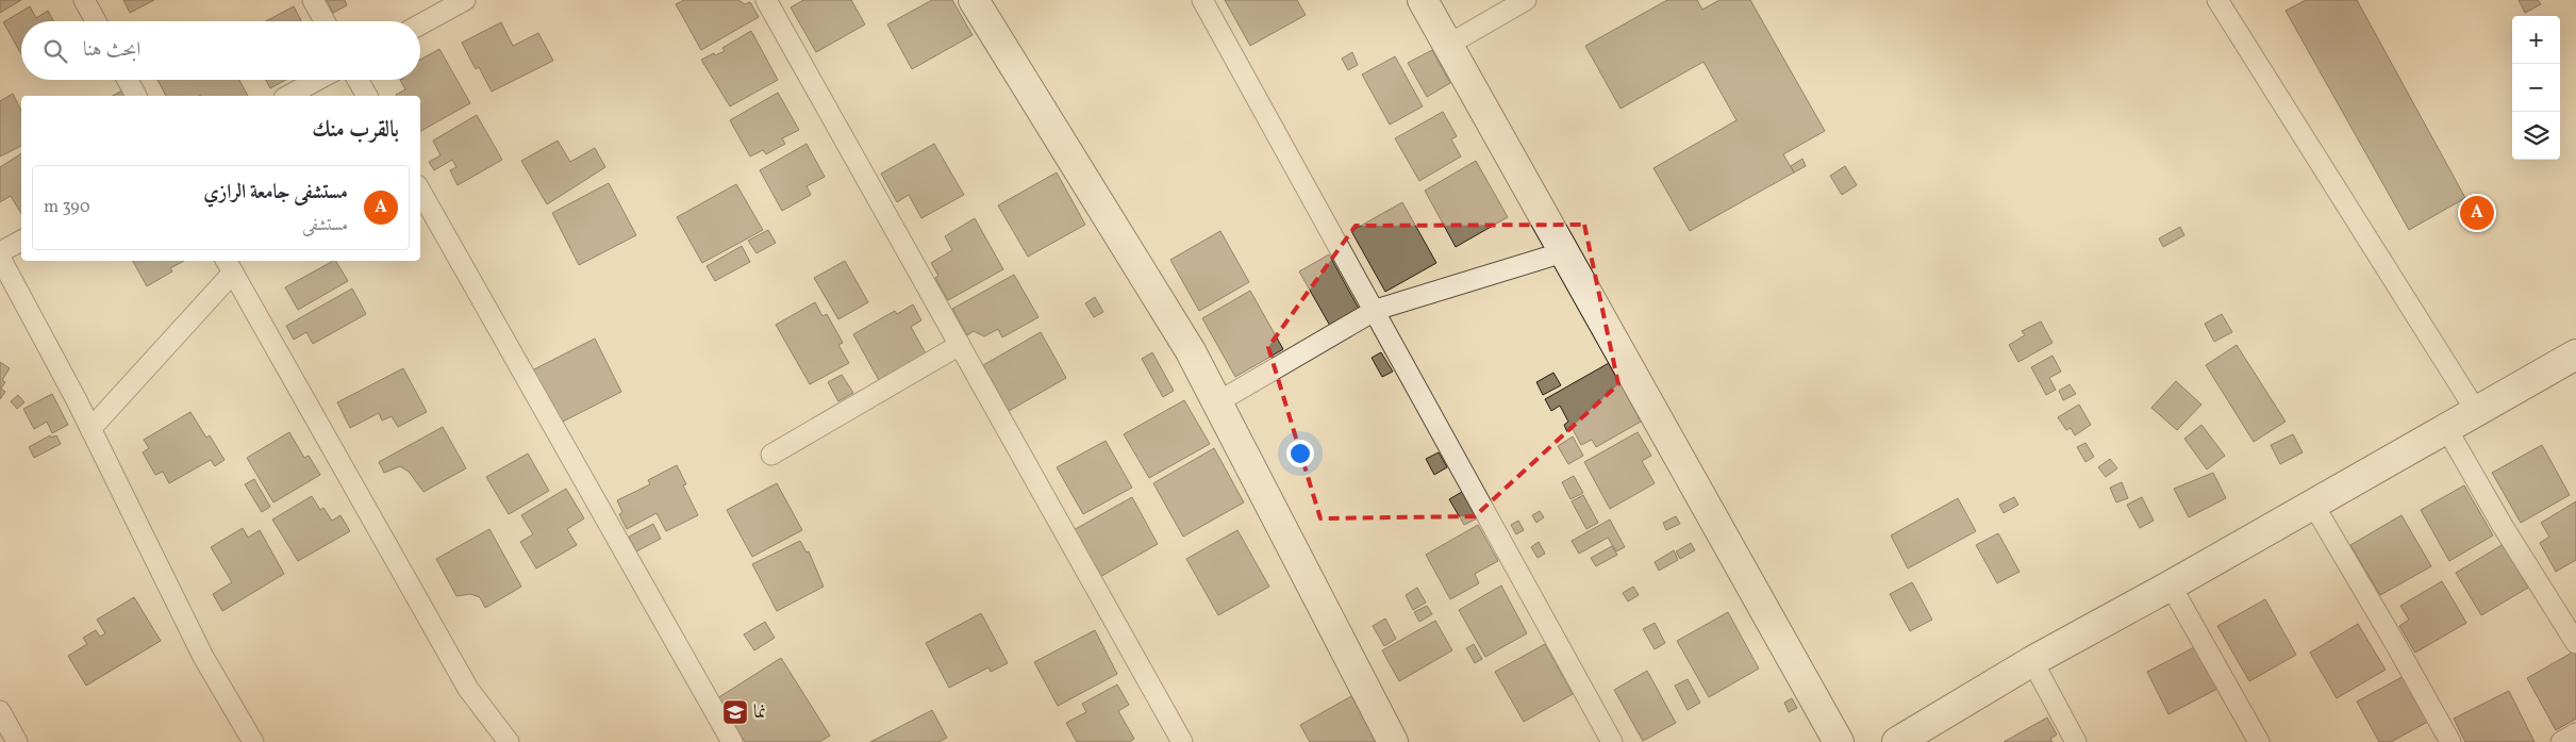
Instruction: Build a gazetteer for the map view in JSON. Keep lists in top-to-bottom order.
{
  "places": {
    "school or university": ["نما"]
  },
  "page": {
    "map_buttons": ["+", "−"],
    "search": "ابحث هنا",
    "heading": "بالقرب منك",
    "list": [
      {
        "mark": "A",
        "name": "مستشفى جامعة الرازي",
        "note": "مستشفى",
        "value": "390 m"
      }
    ],
    "pins": "A"
  }
}
